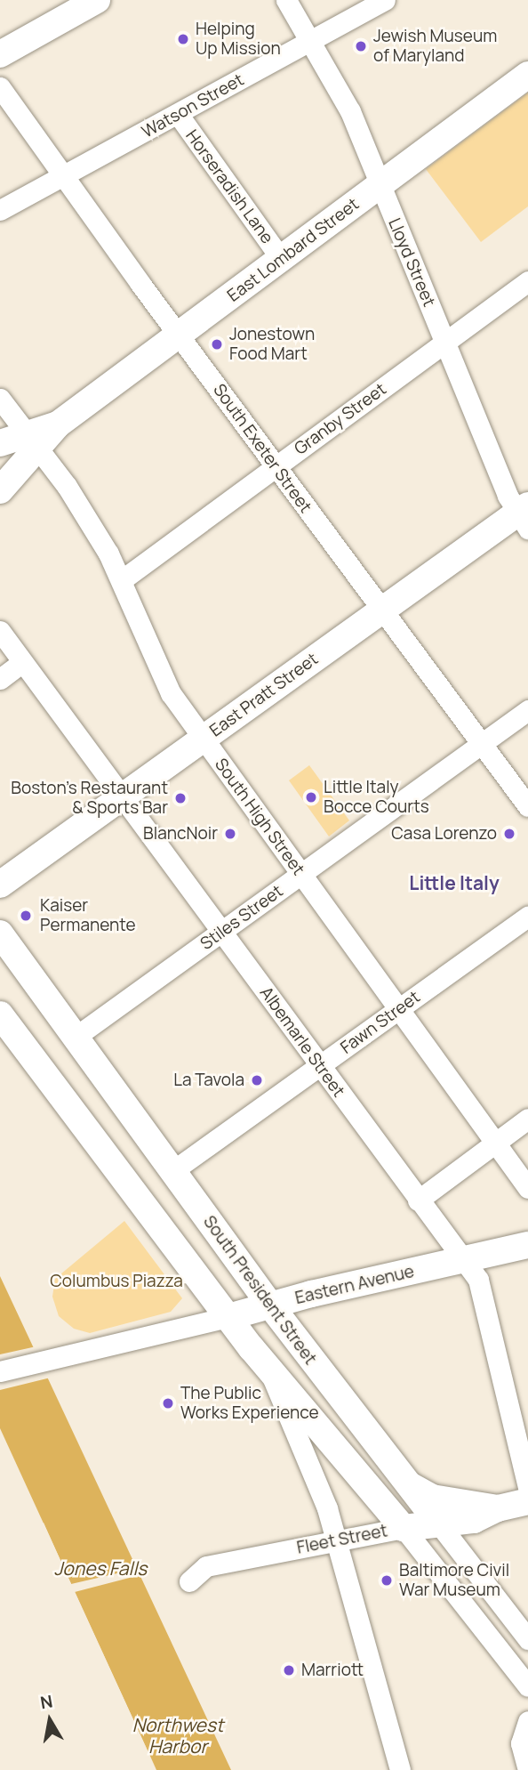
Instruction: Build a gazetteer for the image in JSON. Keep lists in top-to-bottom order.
{
  "streets": {
    "main road": [
      "East Lombard Street",
      "East Pratt Street",
      "Eastern Avenue",
      "South President Street",
      "Fleet Street"
    ],
    "street": [
      "Watson Street",
      "Horseradish Lane",
      "Lloyd Street",
      "Granby Street",
      "South Exeter Street",
      "South High Street",
      "Stiles Street",
      "Fawn Street",
      "Albemarle Street"
    ]
  },
  "crossings": [
    ["Watson Street", "Horseradish Lane"],
    ["Watson Street", "Lloyd Street"],
    ["Watson Street", "South Exeter Street"],
    ["Horseradish Lane", "East Lombard Street"],
    ["East Lombard Street", "Lloyd Street"],
    ["East Lombard Street", "South Exeter Street"],
    ["East Lombard Street", "South High Street"],
    ["Lloyd Street", "Granby Street"],
    ["Lloyd Street", "East Pratt Street"],
    ["Granby Street", "South Exeter Street"],
    ["Granby Street", "South High Street"],
    ["South Exeter Street", "East Pratt Street"],
    ["South Exeter Street", "Stiles Street"],
    ["East Pratt Street", "South High Street"],
    ["East Pratt Street", "Albemarle Street"],
    ["South High Street", "Stiles Street"],
    ["South High Street", "Fawn Street"],
    ["Stiles Street", "Albemarle Street"],
    ["Stiles Street", "South President Street"],
    ["Fawn Street", "Albemarle Street"],
    ["Fawn Street", "South President Street"],
    ["Albemarle Street", "Eastern Avenue"],
    ["Eastern Avenue", "South President Street"],
    ["South President Street", "Fleet Street"]
  ],
  "districts": ["Little Italy"],
  "water": ["Jones Falls", "Northwest Harbor"],
  "parks": ["Columbus Piazza"],
  "places": [
    "Helping Up Mission",
    "Jewish Museum of Maryland",
    "Jonestown Food Mart",
    "Little Italy Bocce Courts",
    "Boston’s Restaurant & Sports Bar",
    "BlancNoir",
    "Casa Lorenzo",
    "Kaiser Permanente",
    "La Tavola",
    "The Public Works Experience",
    "Baltimore Civil War Museum",
    "Marriott"
  ],
  "north": "top"
}
